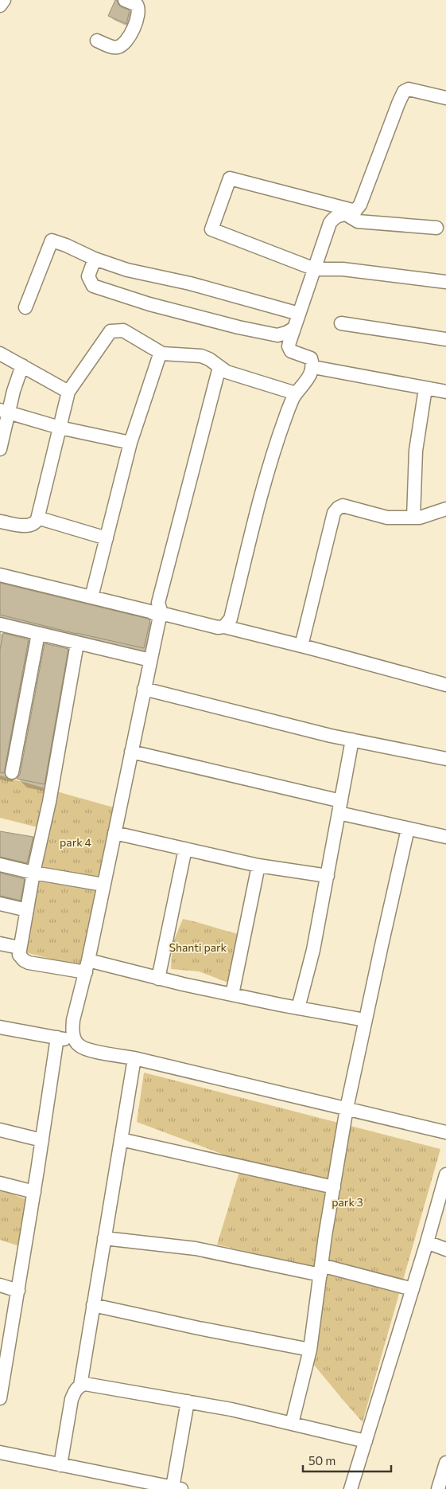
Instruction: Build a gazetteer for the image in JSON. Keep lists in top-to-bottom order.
{
  "parks": ["park 4", "Shanti park", "park 3"],
  "scale_bar": "50 m"
}
